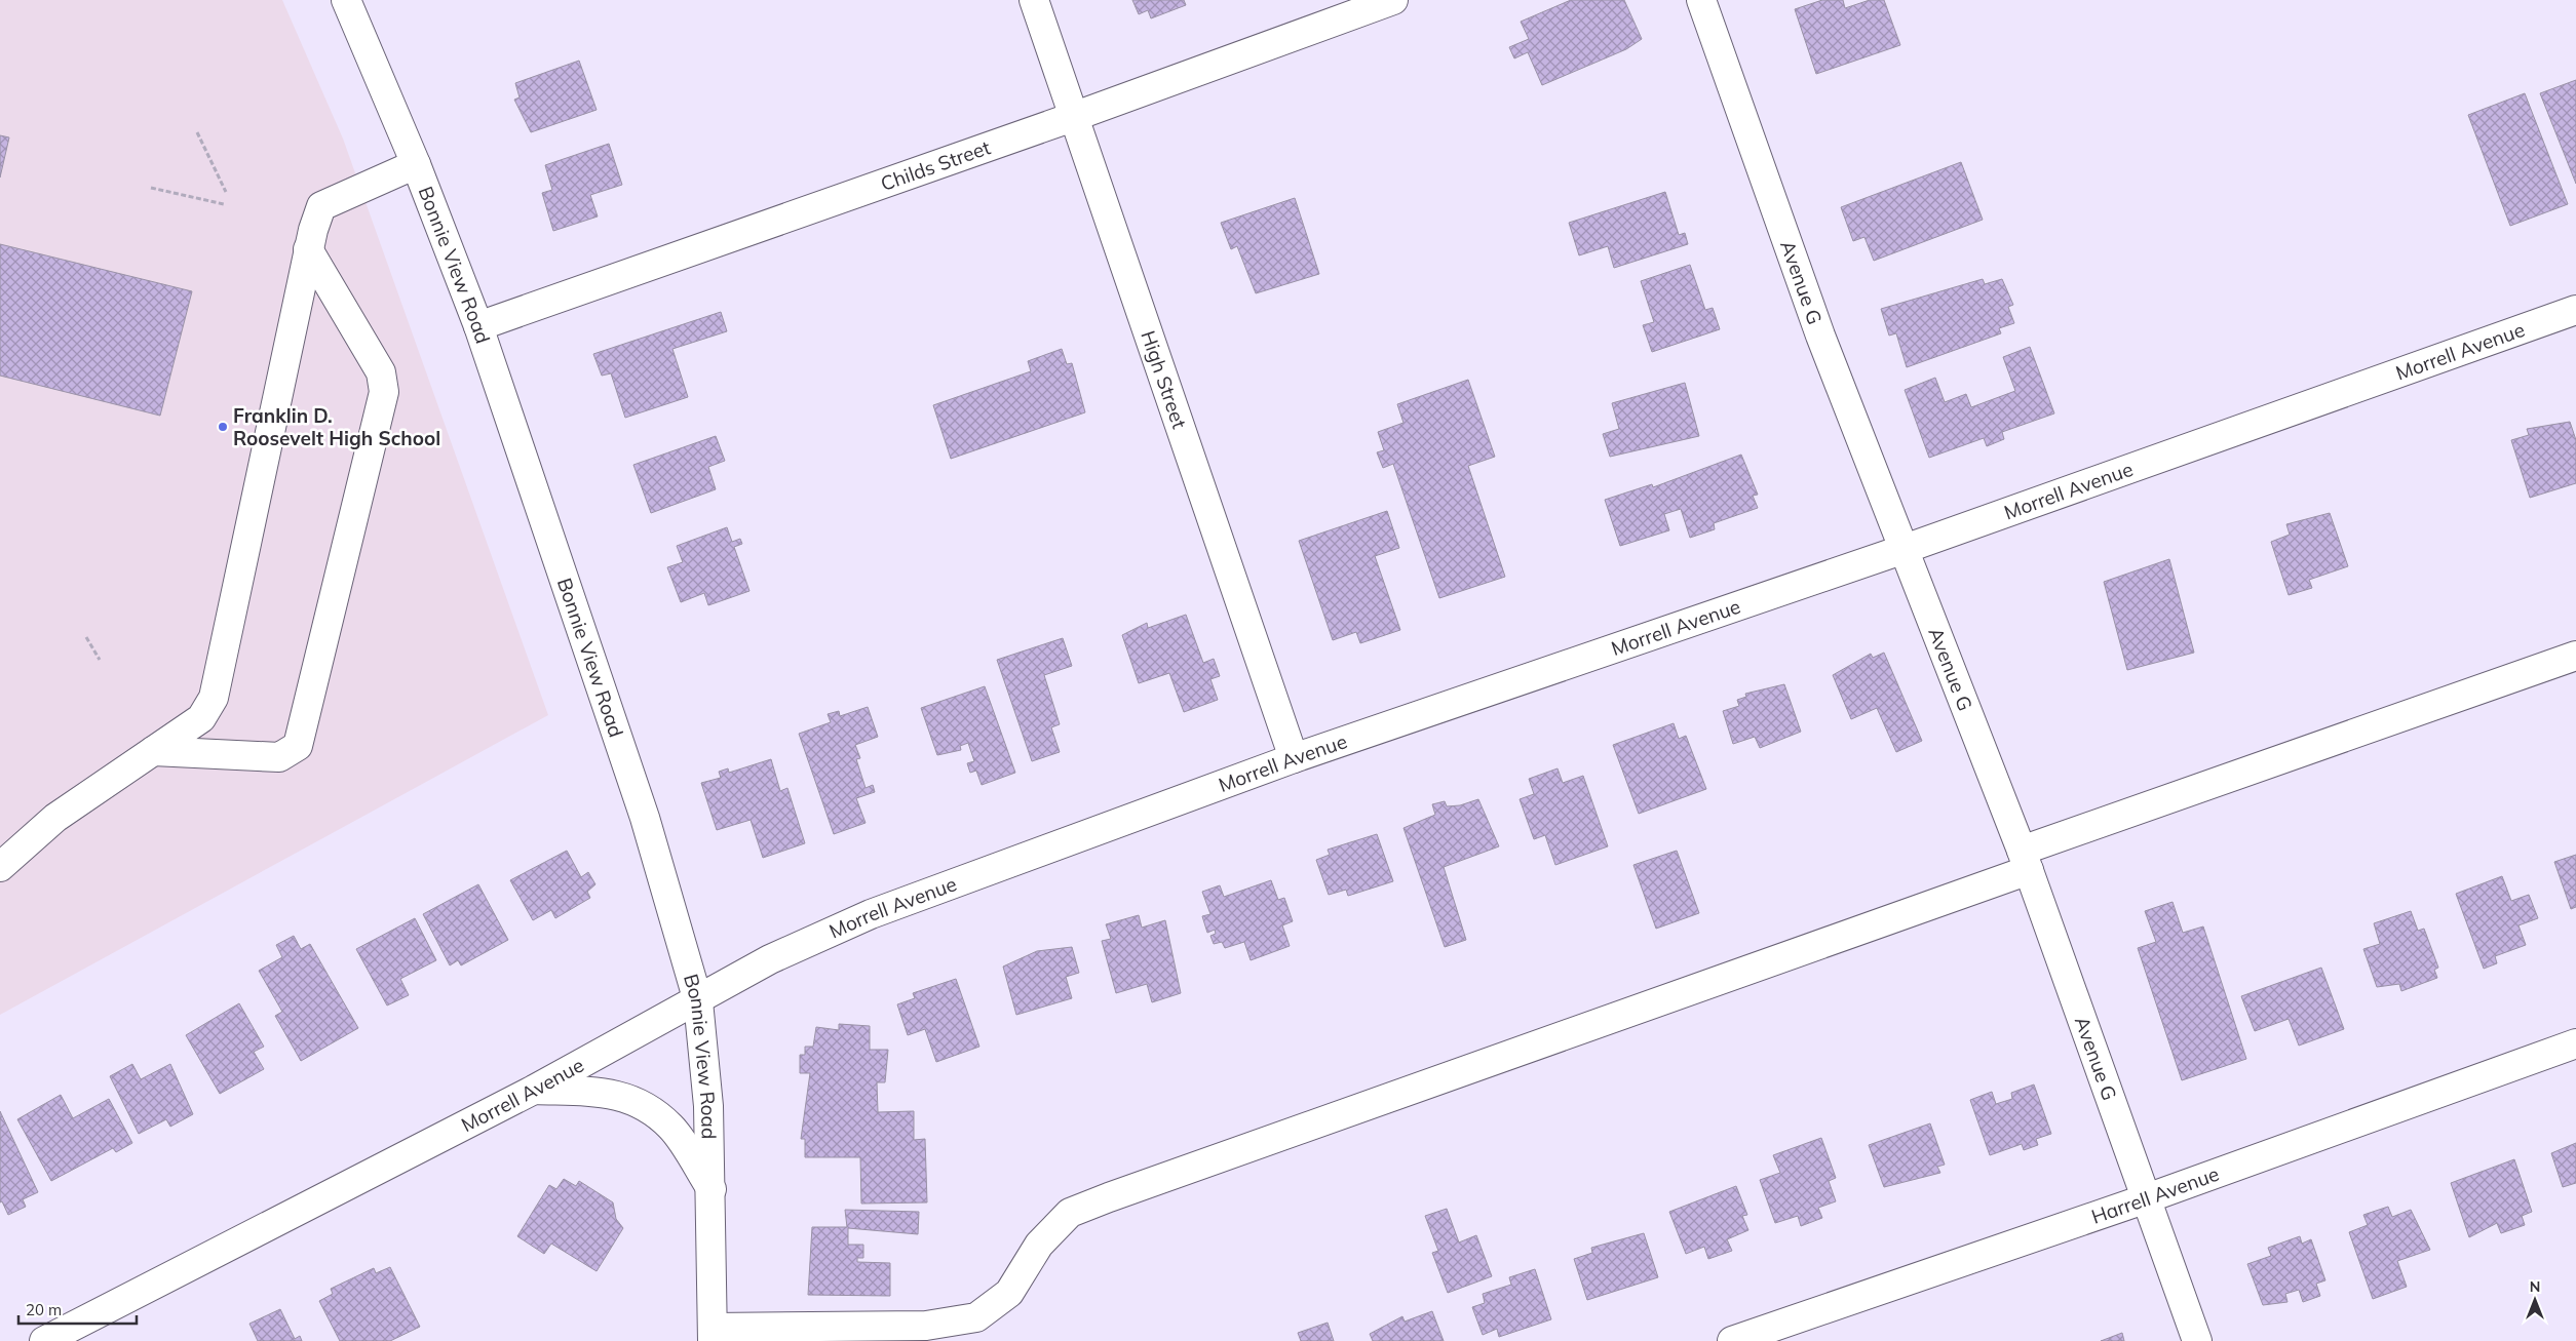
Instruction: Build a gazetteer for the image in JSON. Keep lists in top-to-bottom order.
{
  "streets": {
    "street": [
      "Childs Street",
      "Bonnie View Road",
      "Avenue G",
      "Morrell Avenue",
      "High Street",
      "Harrell Avenue"
    ]
  },
  "crossings": [
    ["Childs Street", "Bonnie View Road"],
    ["Childs Street", "High Street"],
    ["Bonnie View Road", "Morrell Avenue"],
    ["Avenue G", "Morrell Avenue"],
    ["Avenue G", "Harrell Avenue"],
    ["Morrell Avenue", "High Street"]
  ],
  "places": ["Franklin D. Roosevelt High School"],
  "scale_bar": "20 m",
  "north": "top"
}
